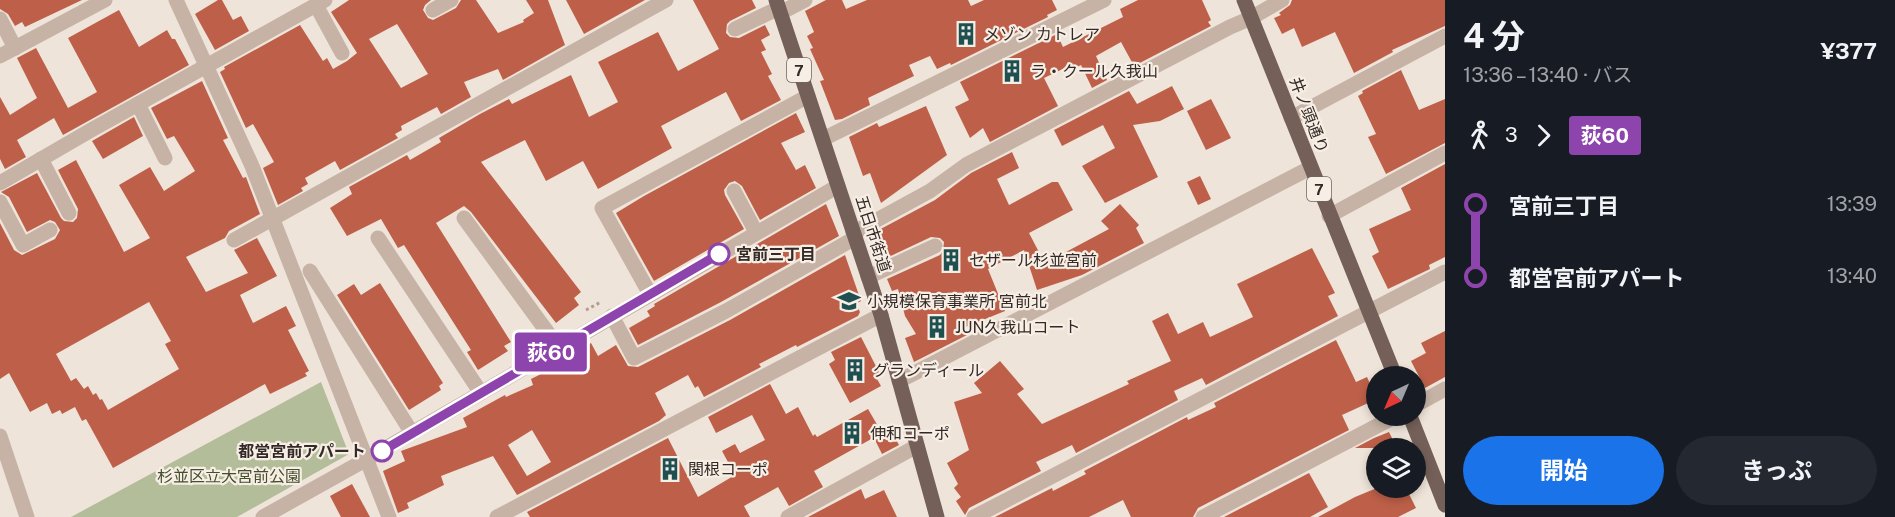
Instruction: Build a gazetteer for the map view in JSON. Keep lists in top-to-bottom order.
{
  "streets": {
    "main road": ["7", "井ノ頭通り", "五日市街道"]
  },
  "parks": ["杉並区立大宮前公園"],
  "places": {
    "building": [
      "メゾン カトレア",
      "ラ・クール久我山",
      "セザール杉並宮前",
      "JUN久我山コート",
      "グランディール",
      "伸和コーポ",
      "関根コーポ"
    ],
    "other": ["宮前三丁目", "都営宮前アパート"],
    "school or university": ["小規模保育事業所 宮前北"]
  },
  "lines": ["bus line 荻60"],
  "north": "bottom left",
  "page": {
    "on_map": "荻60",
    "heading": ["4 分", "13:36 – 13:40 · バス", "¥377"],
    "legs": ["3", "荻60"],
    "list": [
      {
        "name": "宮前三丁目",
        "value": "13:39"
      },
      {
        "name": "都営宮前アパート",
        "value": "13:40"
      }
    ],
    "buttons": ["開始", "きっぷ"]
  }
}
